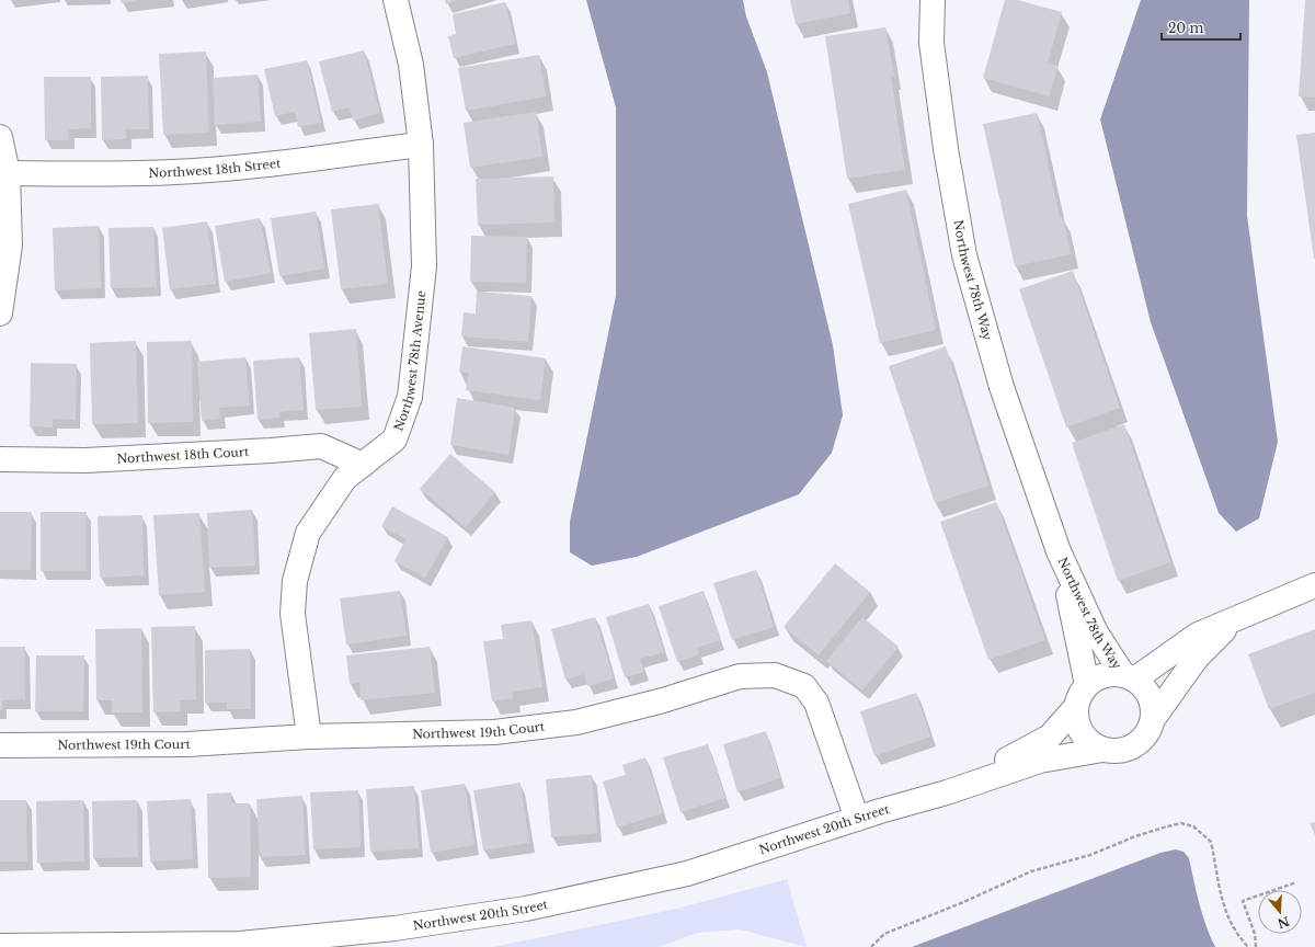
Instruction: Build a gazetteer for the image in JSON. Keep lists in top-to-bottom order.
{
  "streets": {
    "street": [
      "Northwest 18th Street",
      "Northwest 78th Way",
      "Northwest 78th Avenue",
      "Northwest 18th Court",
      "Northwest 19th Court",
      "Northwest 20th Street"
    ]
  },
  "crossings": [
    ["Northwest 18th Street", "Northwest 78th Avenue"],
    ["Northwest 78th Way", "Northwest 20th Street"],
    ["Northwest 78th Avenue", "Northwest 18th Court"],
    ["Northwest 78th Avenue", "Northwest 19th Court"],
    ["Northwest 19th Court", "Northwest 20th Street"]
  ],
  "scale_bar": "20 m",
  "north": "bottom"
}
